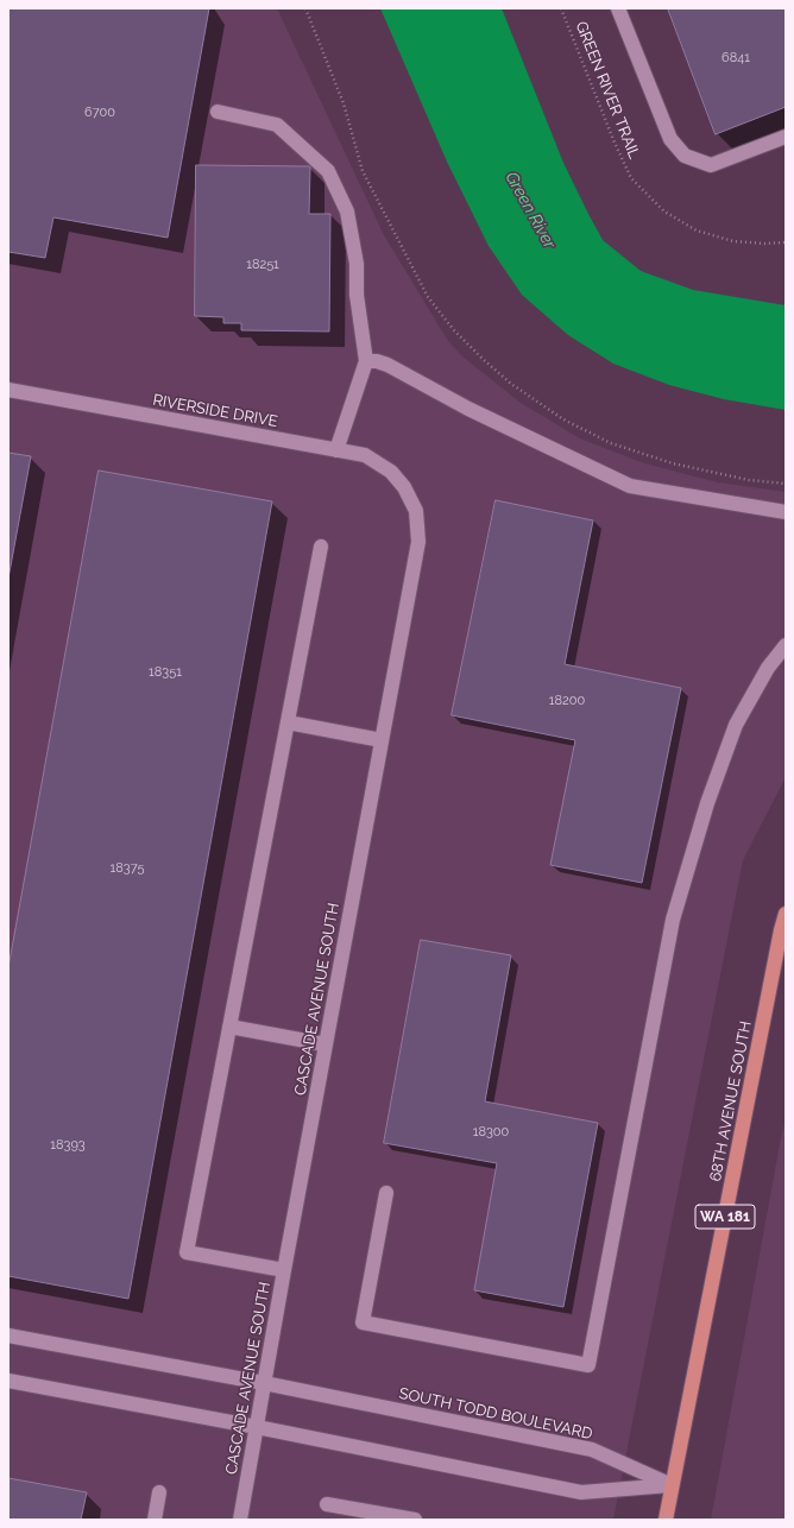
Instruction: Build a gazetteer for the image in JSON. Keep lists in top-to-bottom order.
{
  "streets": {
    "main road": ["68TH AVENUE SOUTH", "WA 181"],
    "street": ["RIVERSIDE DRIVE", "CASCADE AVENUE SOUTH", "SOUTH TODD BOULEVARD"],
    "path": ["GREEN RIVER TRAIL"]
  },
  "crossings": [
    ["RIVERSIDE DRIVE", "CASCADE AVENUE SOUTH"],
    ["CASCADE AVENUE SOUTH", "SOUTH TODD BOULEVARD"],
    ["68TH AVENUE SOUTH", "SOUTH TODD BOULEVARD"]
  ],
  "water": ["Green River"],
  "house_numbers": [
    "6841",
    "6700",
    "18251",
    "18351",
    "18200",
    "18375",
    "18300",
    "18393"
  ]
}
